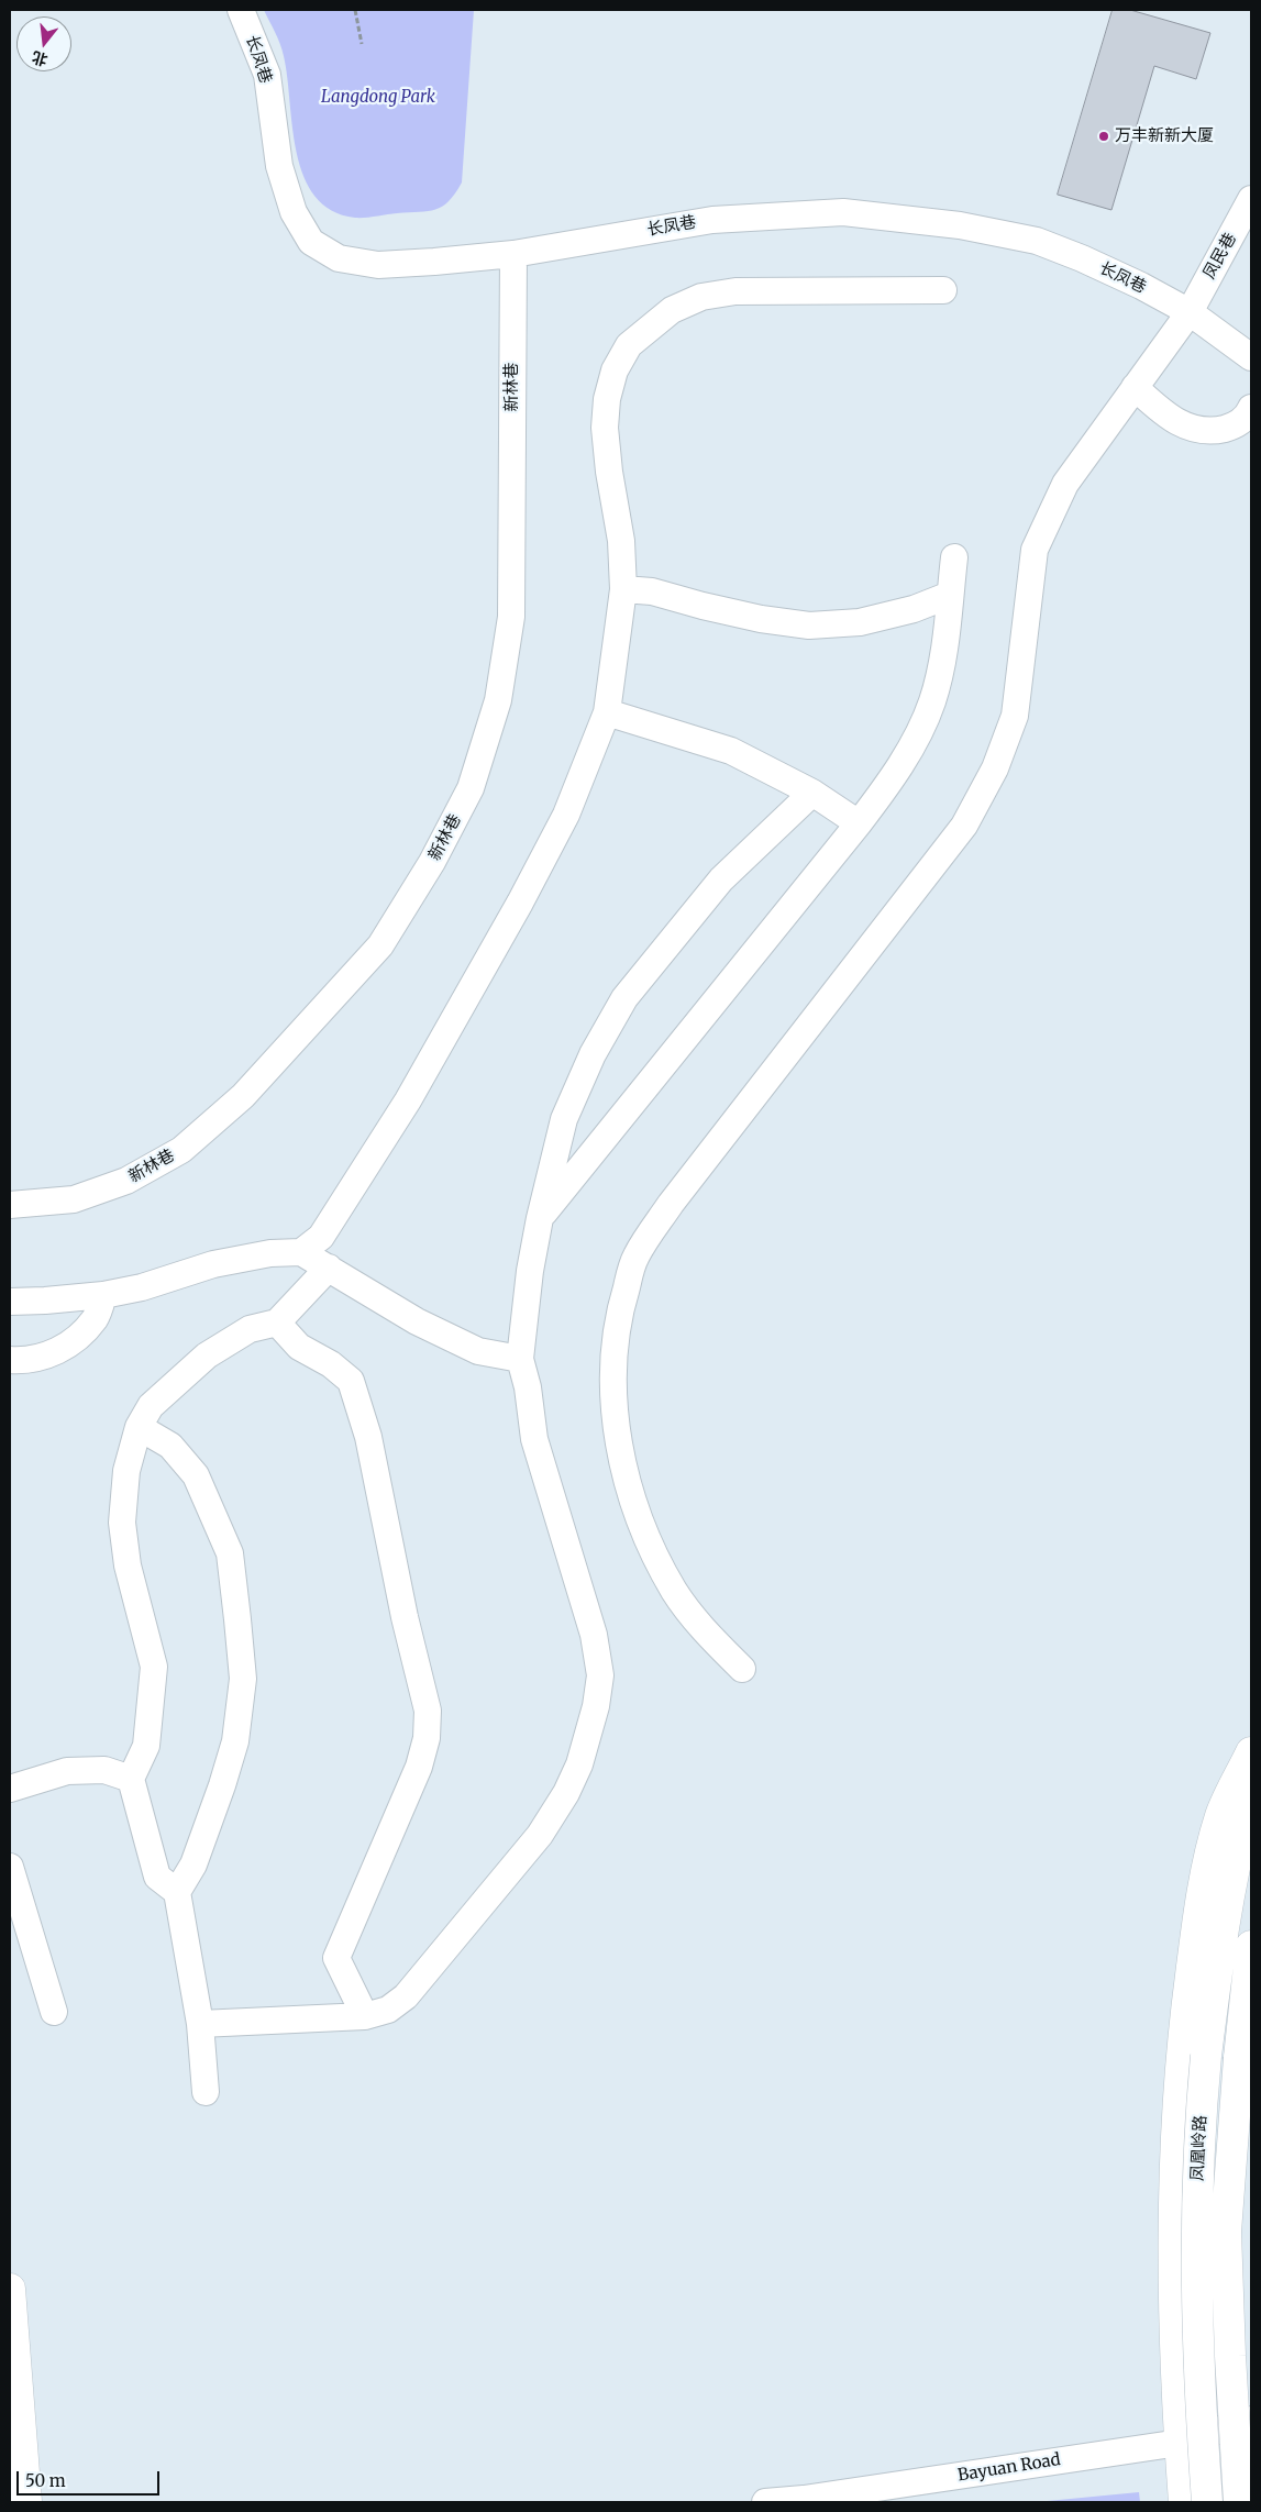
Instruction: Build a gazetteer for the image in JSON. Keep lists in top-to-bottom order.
{
  "streets": {
    "main road": ["凤凰岭路"],
    "street": [
      "长凤巷",
      "凤民巷",
      "新林巷",
      "Bayuan Road"
    ]
  },
  "crossings": [
    ["长凤巷", "凤民巷"],
    ["长凤巷", "新林巷"]
  ],
  "parks": ["Langdong Park"],
  "places": ["万丰新新大厦"],
  "scale_bar": "50 m",
  "north": "bottom"
}
